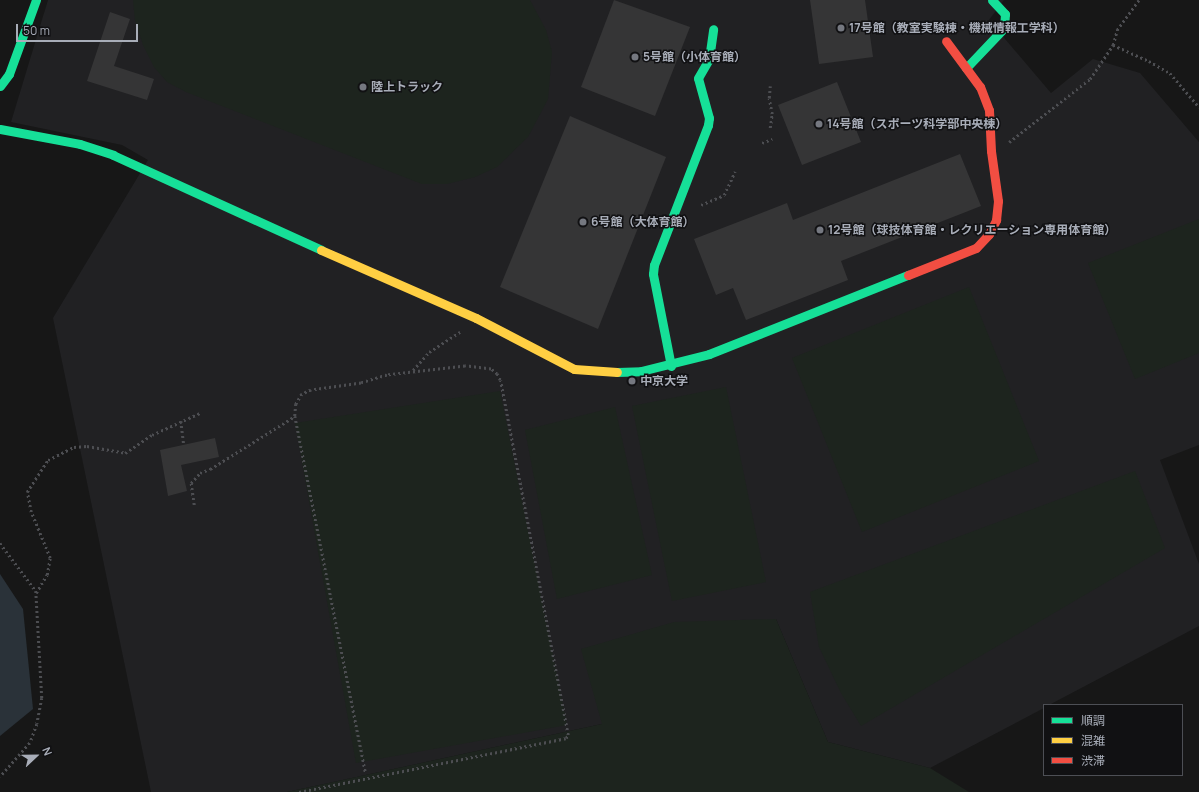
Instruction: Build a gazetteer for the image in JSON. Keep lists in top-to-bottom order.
{
  "places": [
    "17号館（教室実験棟・機械情報工学科）",
    "5号館（小体育館）",
    "陸上トラック",
    "14号館（スポーツ科学部中央棟）",
    "6号館（大体育館）",
    "12号館（球技体育館・レクリエーション専用体育館）",
    "中京大学"
  ],
  "legend": ["順調", "混雑", "渋滞"],
  "scale_bar": "50 m",
  "north": "right"
}
